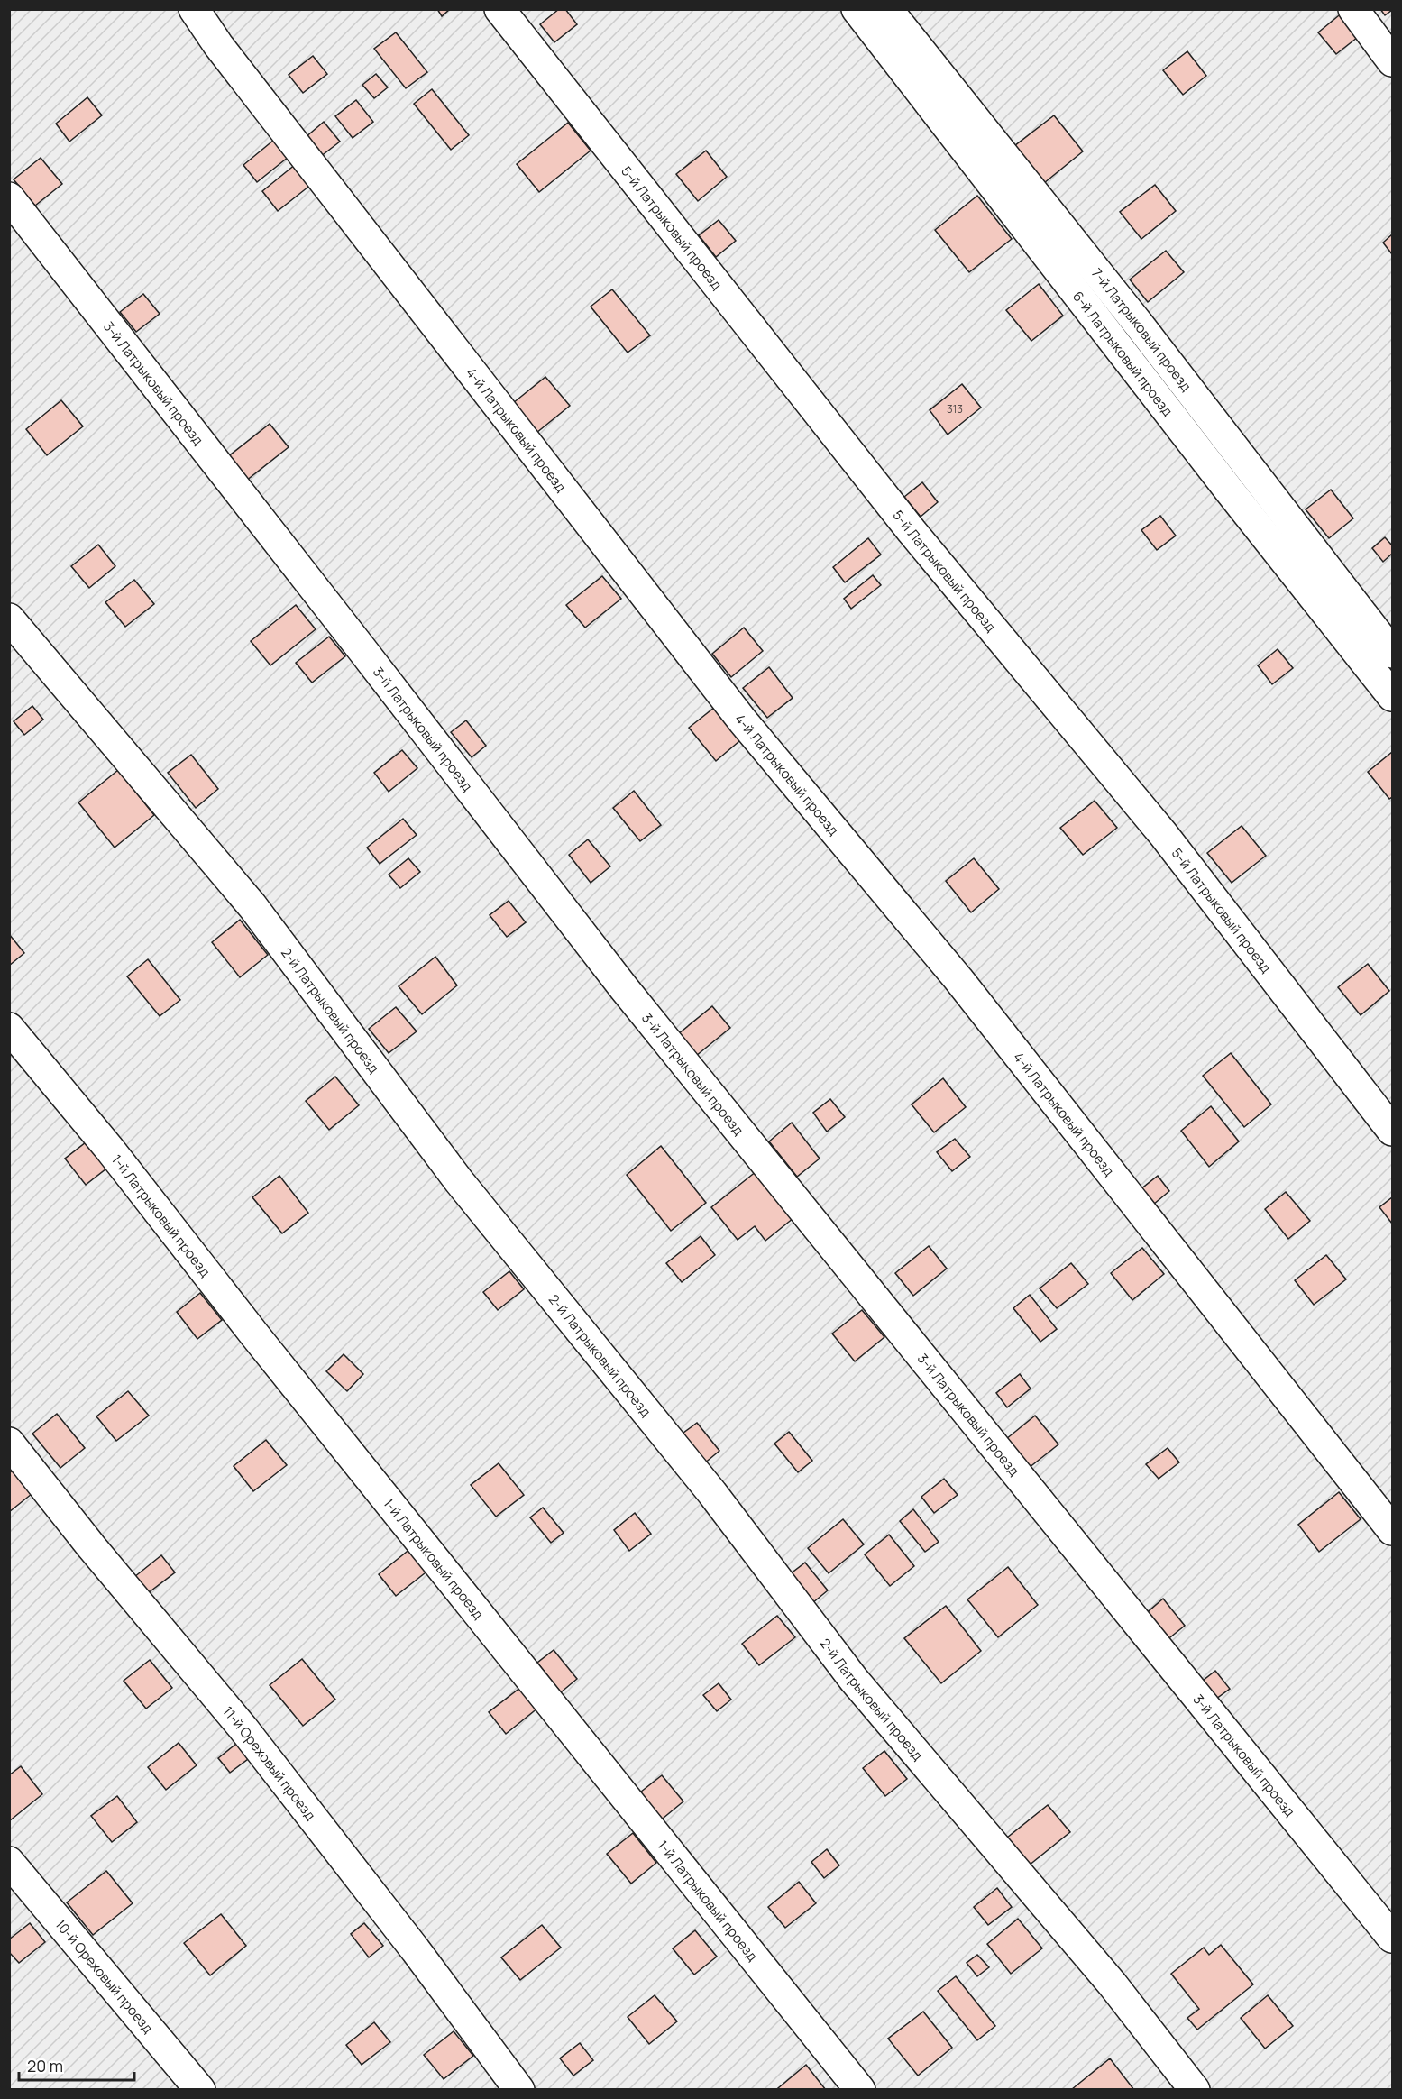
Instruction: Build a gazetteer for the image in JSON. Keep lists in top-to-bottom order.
{
  "streets": {
    "lane": [
      "5-й Латрыковый проезд",
      "7-й Латрыковый проезд",
      "6-й Латрыковый проезд",
      "3-й Латрыковый проезд",
      "4-й Латрыковый проезд",
      "2-й Латрыковый проезд",
      "1-й Латрыковый проезд",
      "11-й Ореховый проезд",
      "10-й Ореховый проезд"
    ]
  },
  "house_numbers": ["313"],
  "scale_bar": "20 m"
}
